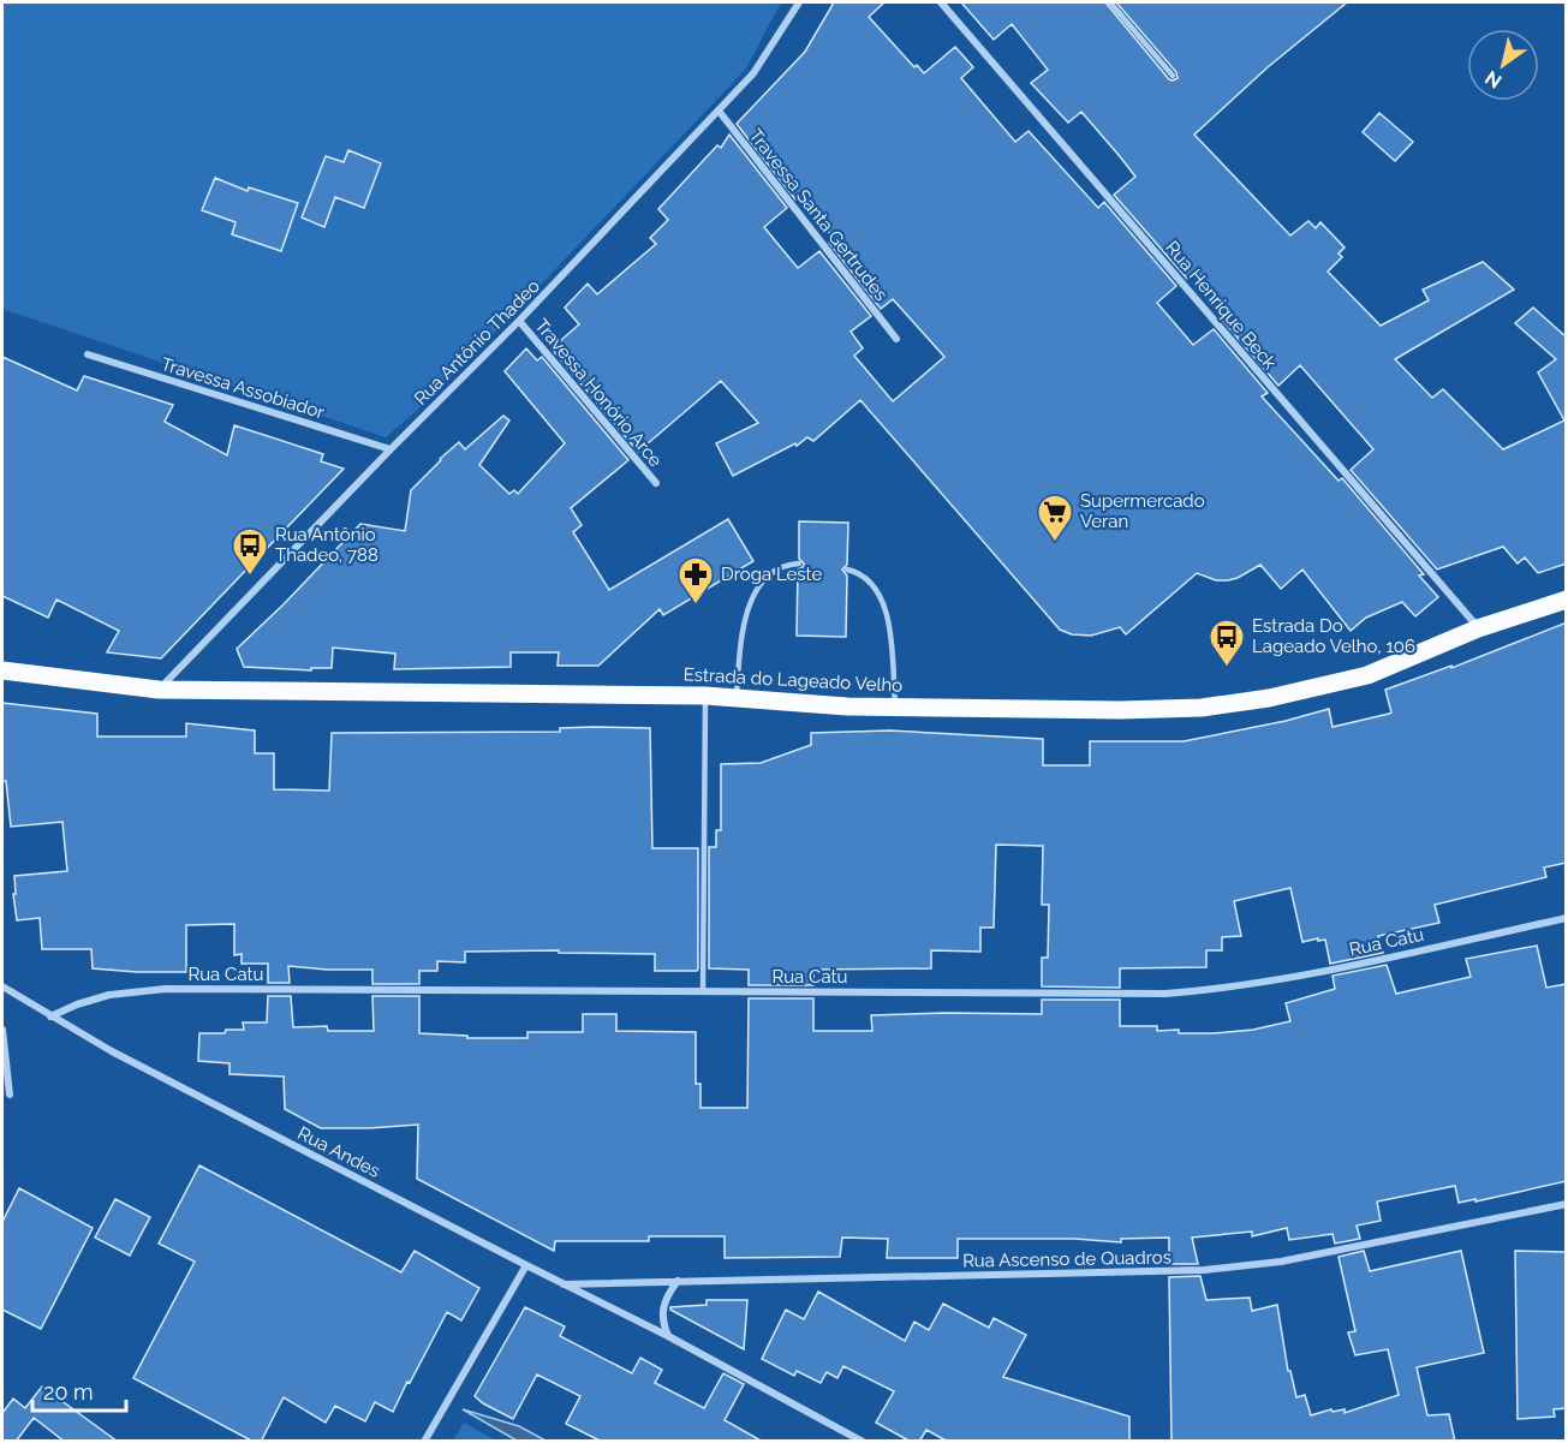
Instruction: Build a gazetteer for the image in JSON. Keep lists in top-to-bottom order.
{
  "streets": {
    "main road": ["Estrada do Lageado Velho"],
    "street": [
      "Travessa Santa Gertrudes",
      "Rua Henrique Beck",
      "Rua Antônio Thadeo",
      "Travessa Assobiador",
      "Travessa Honório Arce",
      "Rua Catu",
      "Rua Andes",
      "Rua Ascenso de Quadros"
    ]
  },
  "crossings": [
    ["Travessa Santa Gertrudes", "Rua Antônio Thadeo"],
    ["Rua Henrique Beck", "Estrada do Lageado Velho"],
    ["Rua Antônio Thadeo", "Travessa Assobiador"],
    ["Rua Antônio Thadeo", "Travessa Honório Arce"],
    ["Rua Antônio Thadeo", "Estrada do Lageado Velho"],
    ["Rua Catu", "Rua Andes"],
    ["Rua Andes", "Rua Ascenso de Quadros"]
  ],
  "places": {
    "supermarket": ["Supermercado Veran"],
    "bus stop": ["Rua Antônio Thadeo, 788", "Estrada Do Lageado Velho, 106"],
    "pharmacy": ["Droga Leste"]
  },
  "scale_bar": "20 m",
  "north": "bottom left"
}
